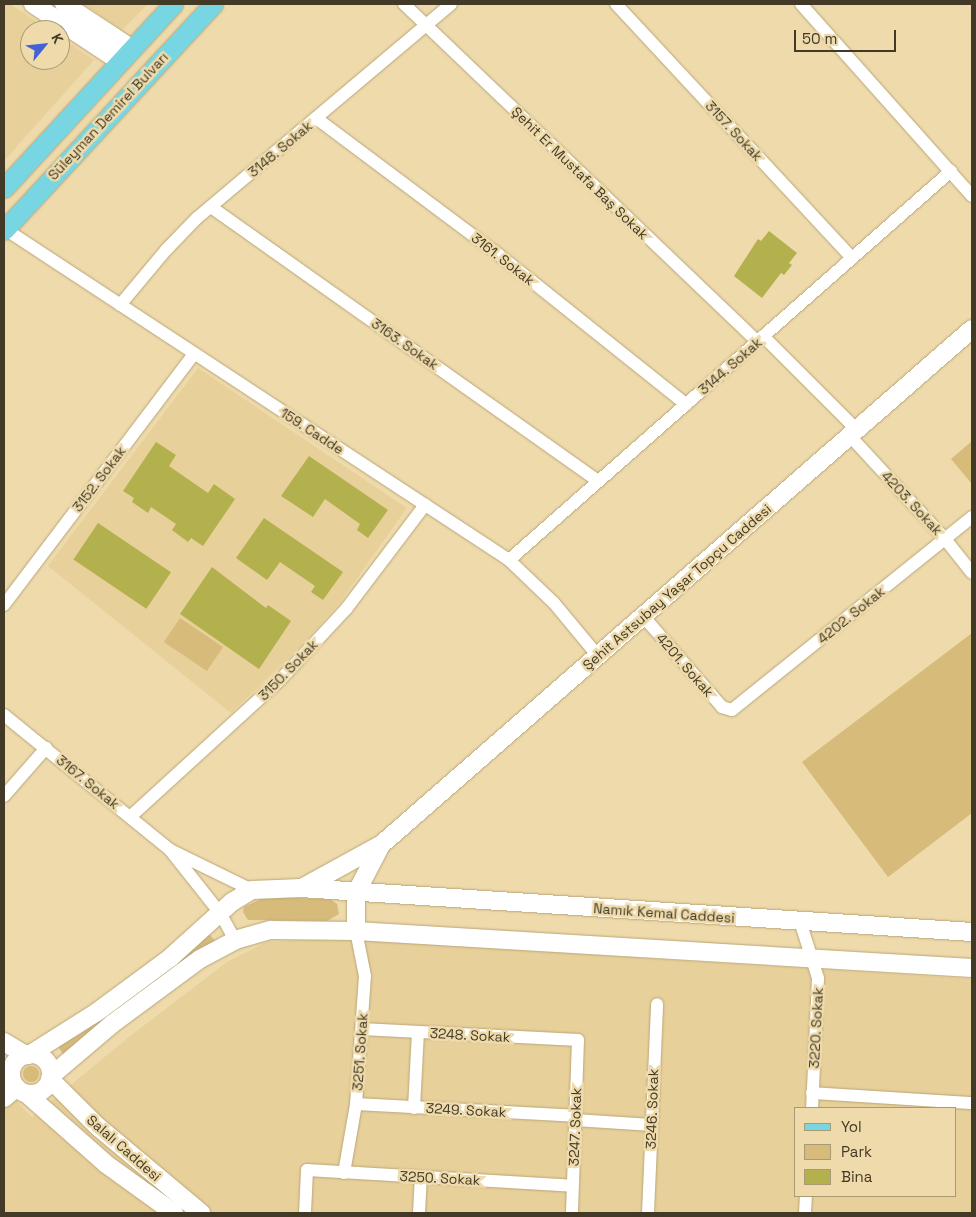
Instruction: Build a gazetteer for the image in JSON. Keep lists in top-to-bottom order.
{
  "streets": {
    "main road": ["Süleyman Demirel Bulvarı"],
    "street": [
      "3157. Sokak",
      "3148. Sokak",
      "Şehit Er Mustafa Baş Sokak",
      "3161. Sokak",
      "3163. Sokak",
      "3144. Sokak",
      "159. Cadde",
      "3152. Sokak",
      "4203. Sokak",
      "Şehit Astsubay Yaşar Topçu Caddesi",
      "4202. Sokak",
      "4201. Sokak",
      "3150. Sokak",
      "3167. Sokak",
      "Namık Kemal Caddesi",
      "3220. Sokak",
      "3248. Sokak",
      "3251. Sokak",
      "3246. Sokak",
      "3249. Sokak",
      "3247. Sokak",
      "Salalı Caddesi",
      "3250. Sokak"
    ]
  },
  "crossings": [
    ["Süleyman Demirel Bulvarı", "159. Cadde"],
    ["3157. Sokak", "3144. Sokak"],
    ["3148. Sokak", "Şehit Er Mustafa Baş Sokak"],
    ["3148. Sokak", "3161. Sokak"],
    ["3148. Sokak", "3163. Sokak"],
    ["3148. Sokak", "159. Cadde"],
    ["Şehit Er Mustafa Baş Sokak", "3144. Sokak"],
    ["Şehit Er Mustafa Baş Sokak", "4203. Sokak"],
    ["Şehit Er Mustafa Baş Sokak", "Şehit Astsubay Yaşar Topçu Caddesi"],
    ["3161. Sokak", "3144. Sokak"],
    ["3163. Sokak", "3144. Sokak"],
    ["3144. Sokak", "159. Cadde"],
    ["159. Cadde", "3152. Sokak"],
    ["159. Cadde", "Şehit Astsubay Yaşar Topçu Caddesi"],
    ["159. Cadde", "3150. Sokak"],
    ["4203. Sokak", "Şehit Astsubay Yaşar Topçu Caddesi"],
    ["4203. Sokak", "4202. Sokak"],
    ["Şehit Astsubay Yaşar Topçu Caddesi", "4201. Sokak"],
    ["Şehit Astsubay Yaşar Topçu Caddesi", "3167. Sokak"],
    ["Şehit Astsubay Yaşar Topçu Caddesi", "Namık Kemal Caddesi"],
    ["Şehit Astsubay Yaşar Topçu Caddesi", "3251. Sokak"],
    ["4202. Sokak", "4201. Sokak"],
    ["3150. Sokak", "3167. Sokak"],
    ["Namık Kemal Caddesi", "3220. Sokak"],
    ["3248. Sokak", "3251. Sokak"],
    ["3248. Sokak", "3247. Sokak"],
    ["3251. Sokak", "3249. Sokak"],
    ["3251. Sokak", "3250. Sokak"],
    ["3246. Sokak", "3249. Sokak"],
    ["3249. Sokak", "3247. Sokak"],
    ["3247. Sokak", "3250. Sokak"]
  ],
  "legend": ["Yol", "Park", "Bina"],
  "scale_bar": "50 m",
  "north": "top right"
}
